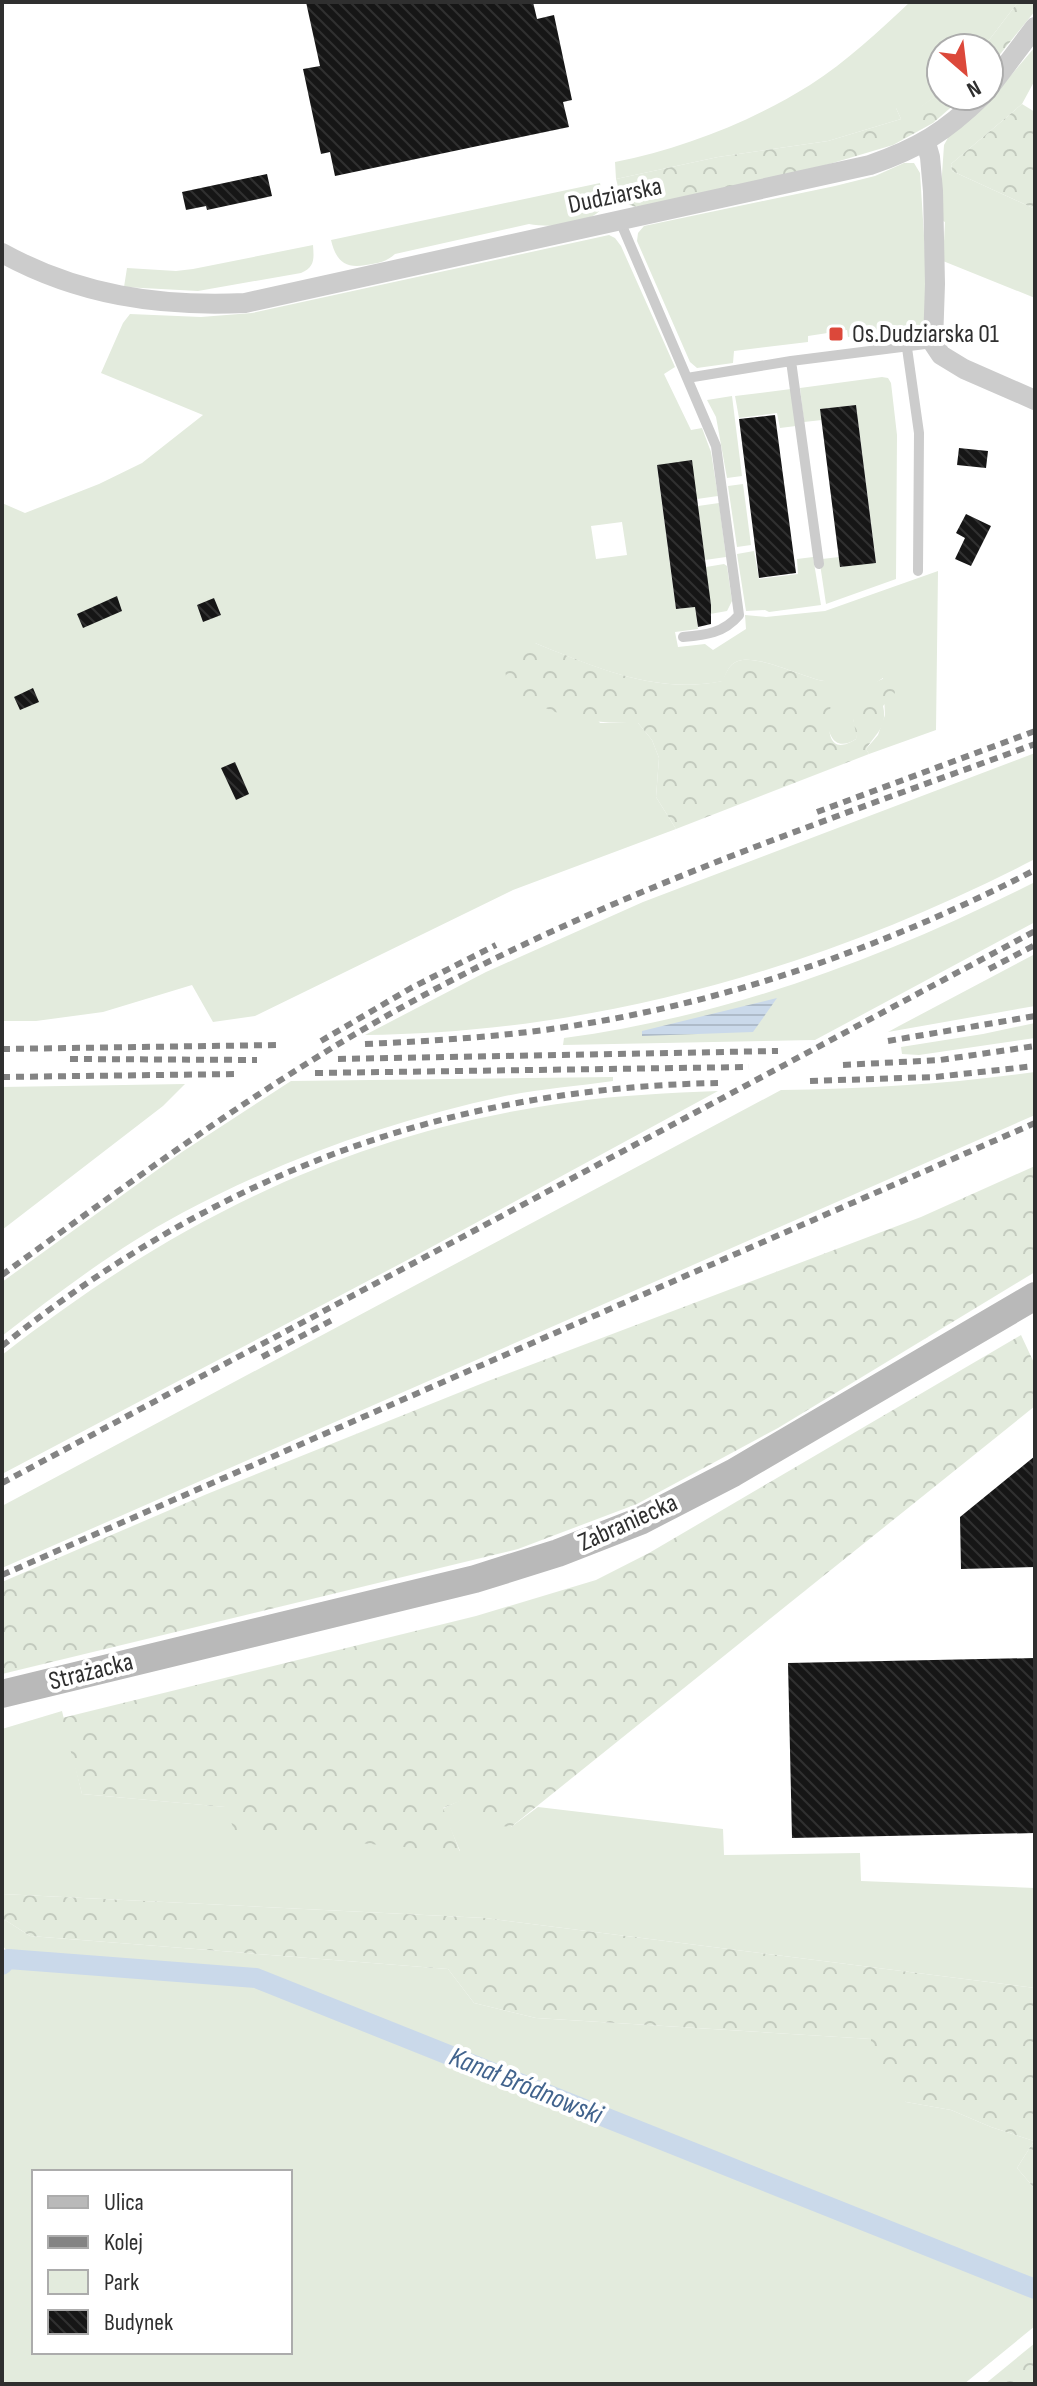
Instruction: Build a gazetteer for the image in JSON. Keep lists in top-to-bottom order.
{
  "streets": {
    "main road": ["Zabraniecka", "Strażacka"],
    "street": ["Dudziarska"]
  },
  "crossings": [
    ["Zabraniecka", "Strażacka"]
  ],
  "water": ["Kanał Bródnowski"],
  "places": {
    "transit": ["Os.Dudziarska 01"]
  },
  "legend": [
    "Ulica",
    "Kolej",
    "Park",
    "Budynek"
  ],
  "north": "bottom right"
}
